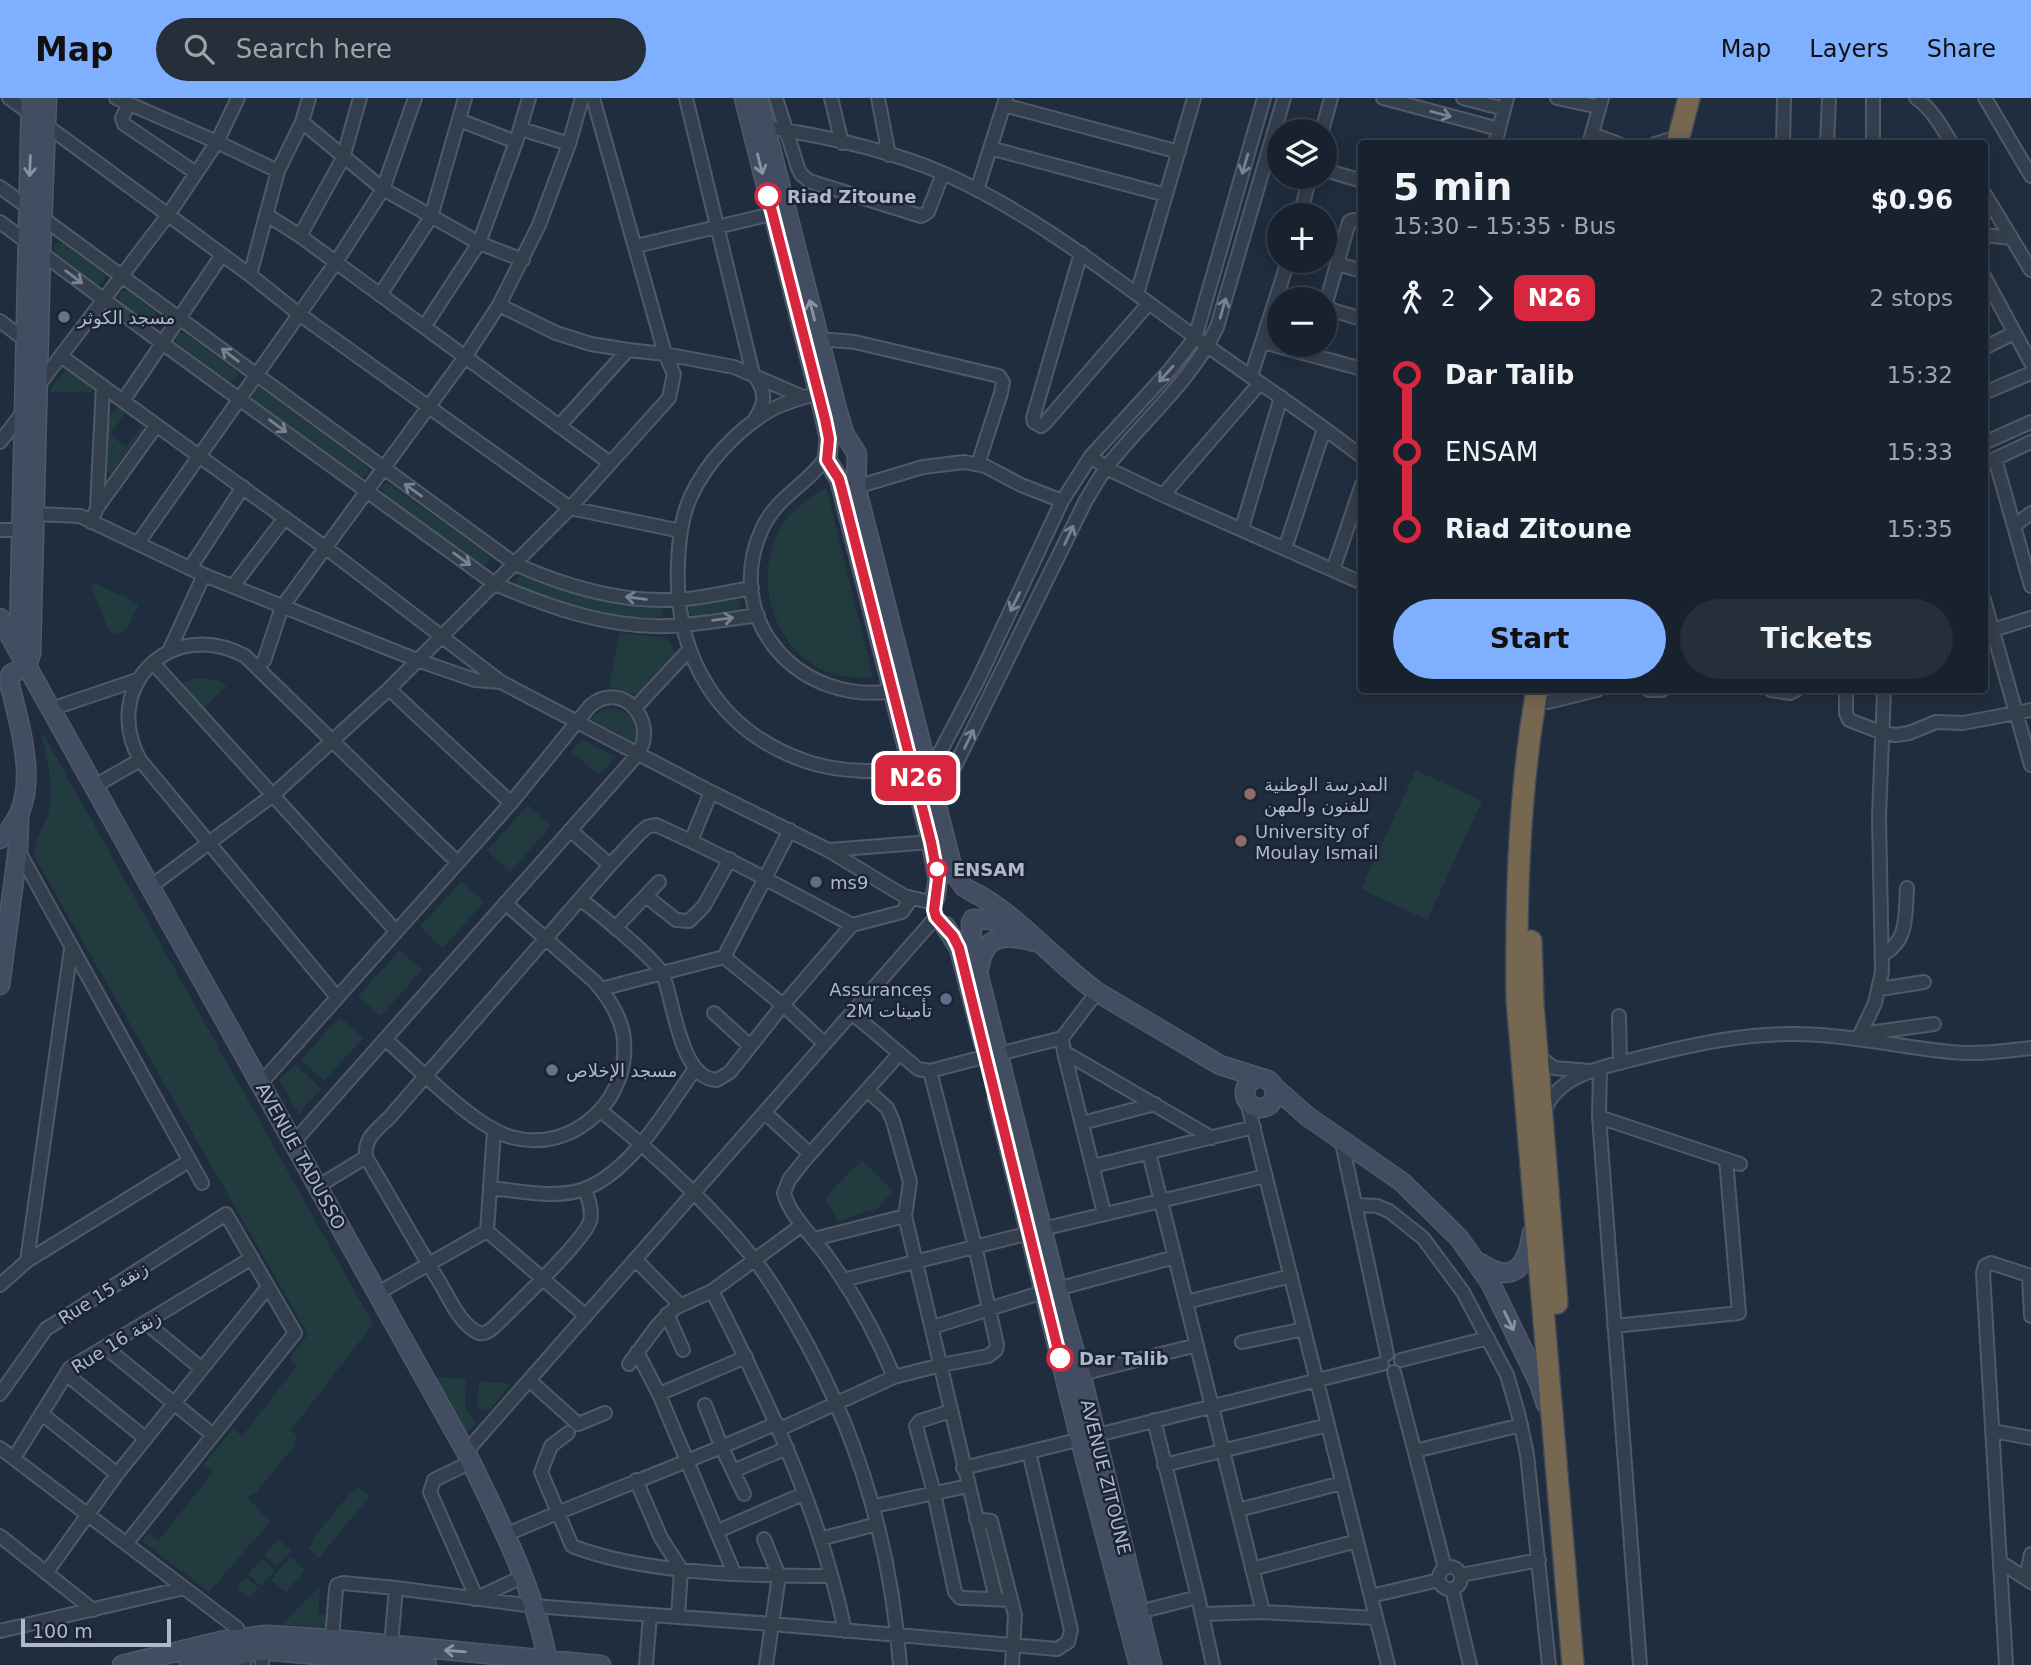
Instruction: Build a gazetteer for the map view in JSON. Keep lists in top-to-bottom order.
{
  "streets": {
    "main road": ["AVENUE TADUSSO", "AVENUE ZITOUNE"],
    "street": ["Rue 15 زنقة", "Rue 16 زنقة"]
  },
  "crossings": [
    ["Rue 15 زنقة", "Rue 16 زنقة"]
  ],
  "places": [
    "Riad Zitoune",
    "مسجد الكوثر",
    "المدرسة الوطنية للفنون والمهن",
    "University of Moulay Ismail",
    "ENSAM",
    "ms9",
    "Assurances 2M تأمينات",
    "مسجد الإخلاص",
    "Dar Talib"
  ],
  "lines": ["bus line N26"],
  "scale_bar": "100 m",
  "page": {
    "header": "Map",
    "search": "Search here",
    "nav": ["Map", "Layers", "Share"],
    "on_map": "N26",
    "map_buttons": ["+", "−"],
    "heading": ["5 min", "15:30 – 15:35 · Bus", "$0.96"],
    "legs": ["2", "N26", "2 stops"],
    "list": [
      {
        "name": "Dar Talib",
        "value": "15:32"
      },
      {
        "name": "ENSAM",
        "value": "15:33"
      },
      {
        "name": "Riad Zitoune",
        "value": "15:35"
      }
    ],
    "buttons": ["Start", "Tickets"],
    "scale": "100 m"
  }
}
